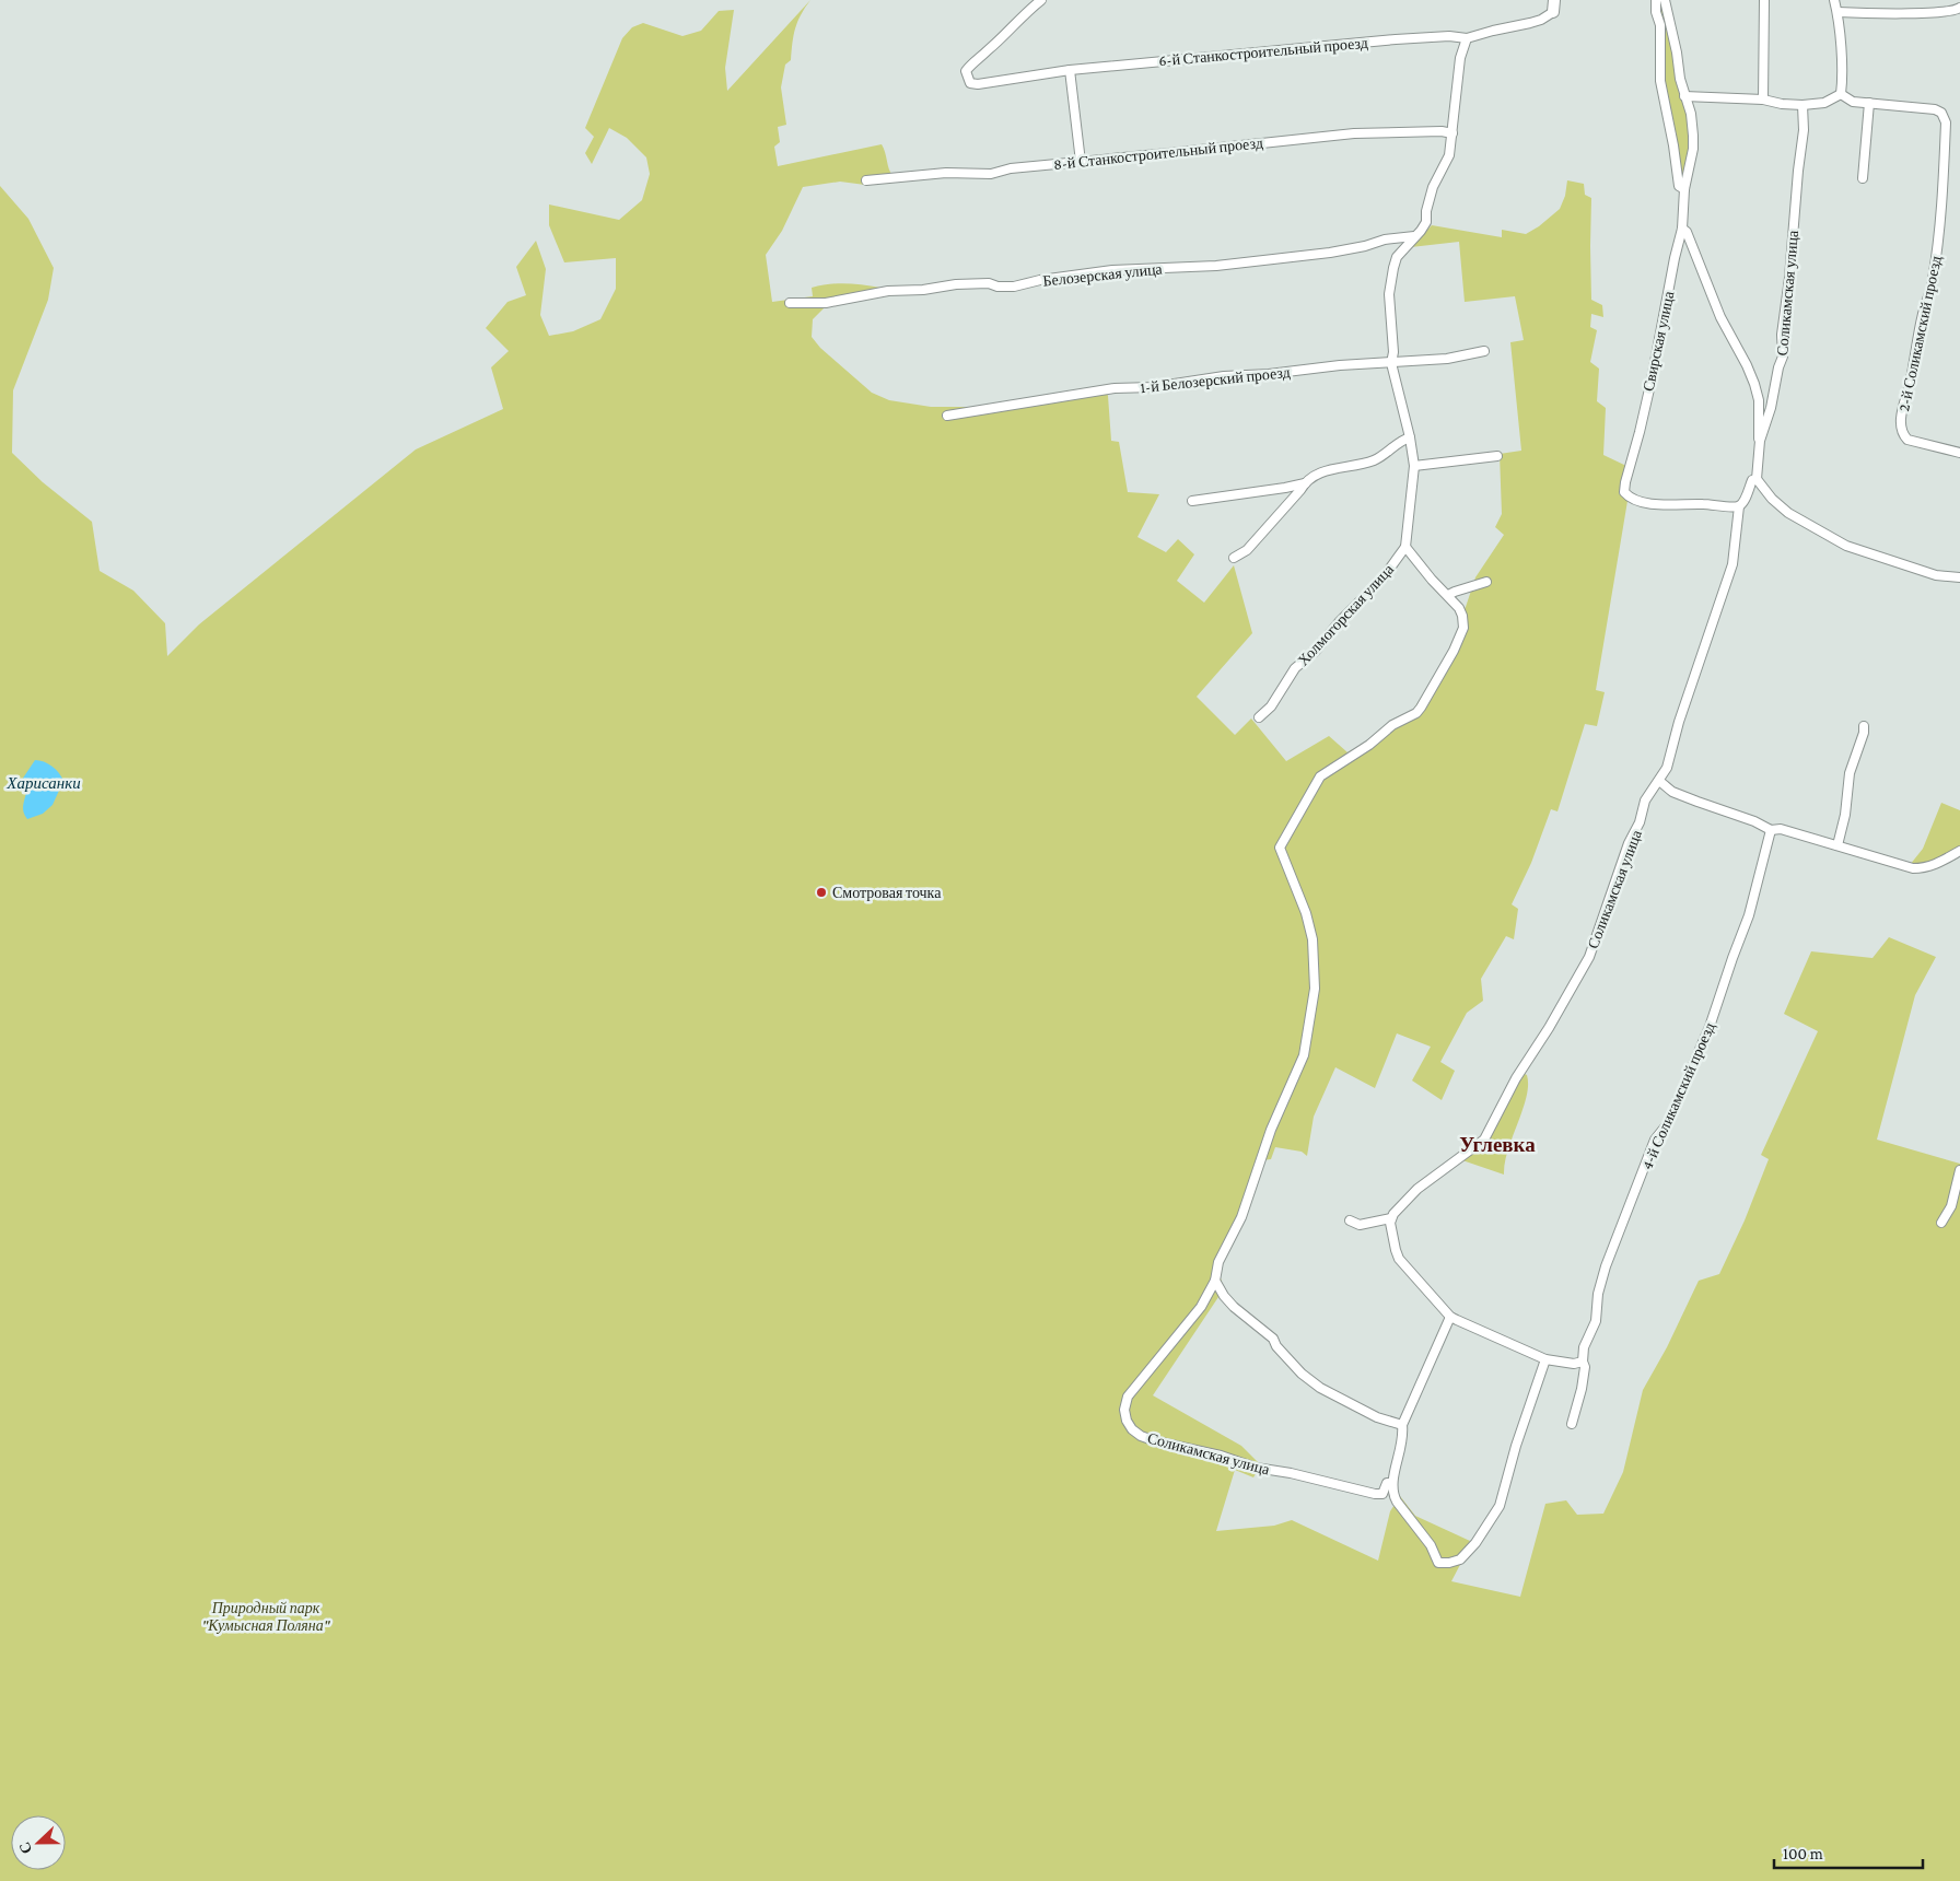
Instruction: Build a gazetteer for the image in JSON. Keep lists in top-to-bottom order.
{
  "streets": {
    "street": [
      "6-й Станкостроительный проезд",
      "8-й Станкостроительный проезд",
      "Белозерская улица",
      "Соликамская улица",
      "2-й Соликамский проезд",
      "Свирская улица",
      "1-й Белозерский проезд",
      "Холмогорская улица",
      "4-й Соликамский проезд"
    ]
  },
  "crossings": [
    ["6-й Станкостроительный проезд", "Холмогорская улица"],
    ["8-й Станкостроительный проезд", "Холмогорская улица"],
    ["Белозерская улица", "Холмогорская улица"],
    ["Соликамская улица", "Свирская улица"],
    ["1-й Белозерский проезд", "Холмогорская улица"]
  ],
  "districts": ["Углевка"],
  "water": ["Харисанки"],
  "parks": ["Природный парк \"Кумысная Поляна\""],
  "places": ["Смотровая точка"],
  "scale_bar": "100 m",
  "north": "left"
}
